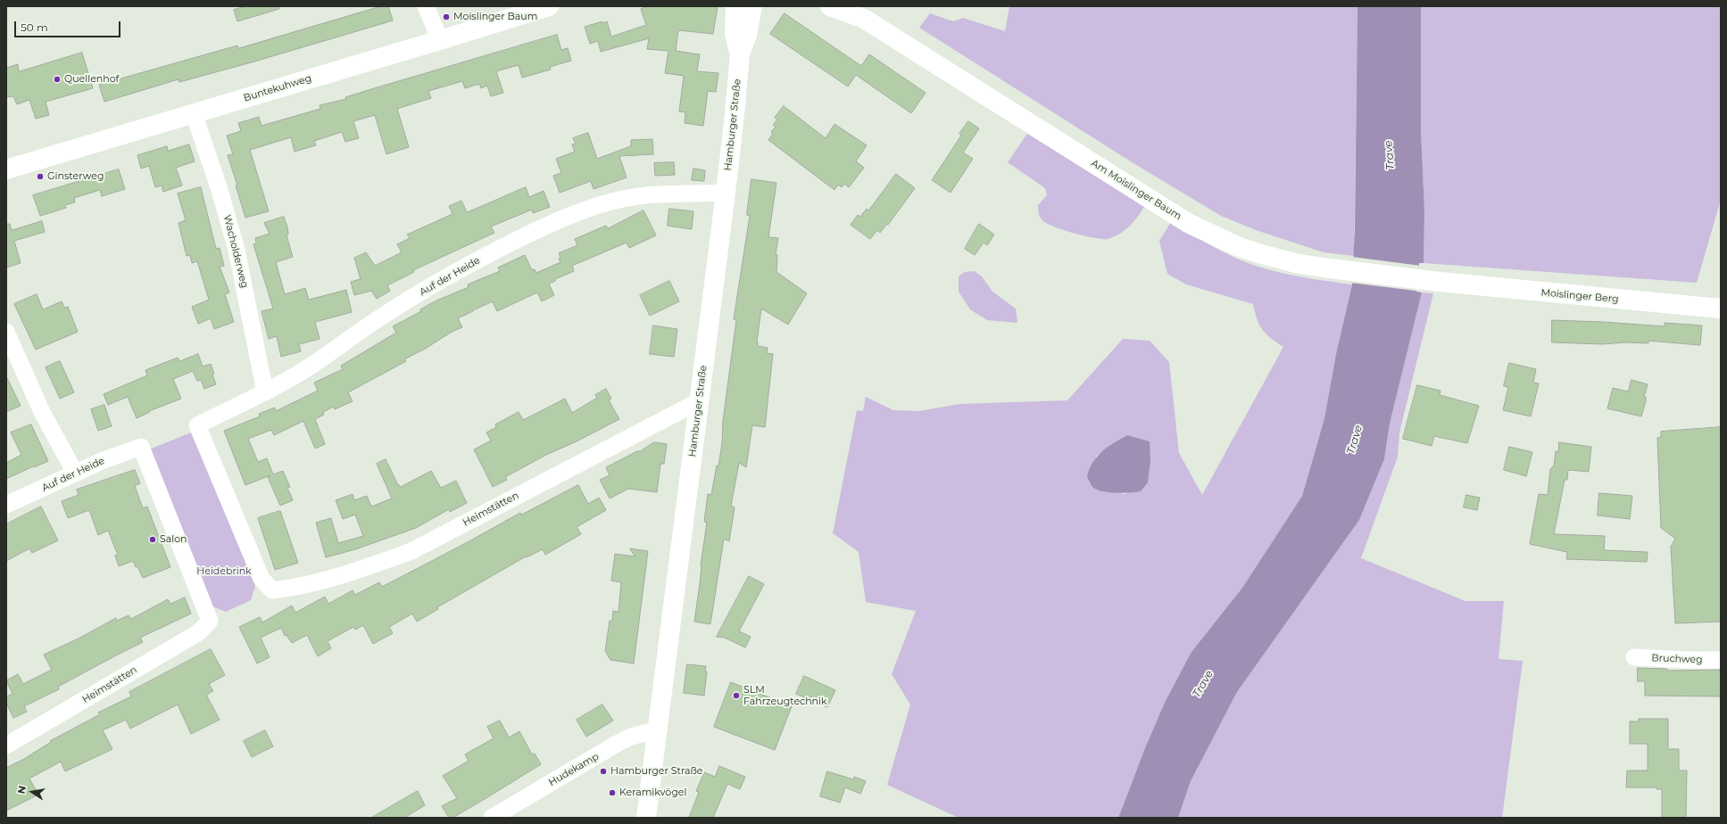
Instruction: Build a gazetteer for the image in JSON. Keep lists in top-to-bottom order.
{
  "streets": {
    "main road": [
      "Buntekuhweg",
      "Hamburger Straße",
      "Am Moislinger Baum",
      "Moislinger Berg"
    ],
    "street": [
      "Wacholderweg",
      "Auf der Heide",
      "Heimstätten",
      "Bruchweg",
      "Hudekamp"
    ]
  },
  "crossings": [
    ["Buntekuhweg", "Wacholderweg"],
    ["Hamburger Straße", "Auf der Heide"],
    ["Hamburger Straße", "Heimstätten"],
    ["Hamburger Straße", "Hudekamp"],
    ["Am Moislinger Baum", "Moislinger Berg"],
    ["Wacholderweg", "Auf der Heide"],
    ["Auf der Heide", "Heimstätten"]
  ],
  "water": ["Trave"],
  "parks": ["Heidebrink"],
  "places": [
    "Moislinger Baum",
    "Quellenhof",
    "Ginsterweg",
    "Salon",
    "SLM Fahrzeugtechnik",
    "Hamburger Straße",
    "Keramikvögel"
  ],
  "scale_bar": "50 m",
  "north": "left"
}
